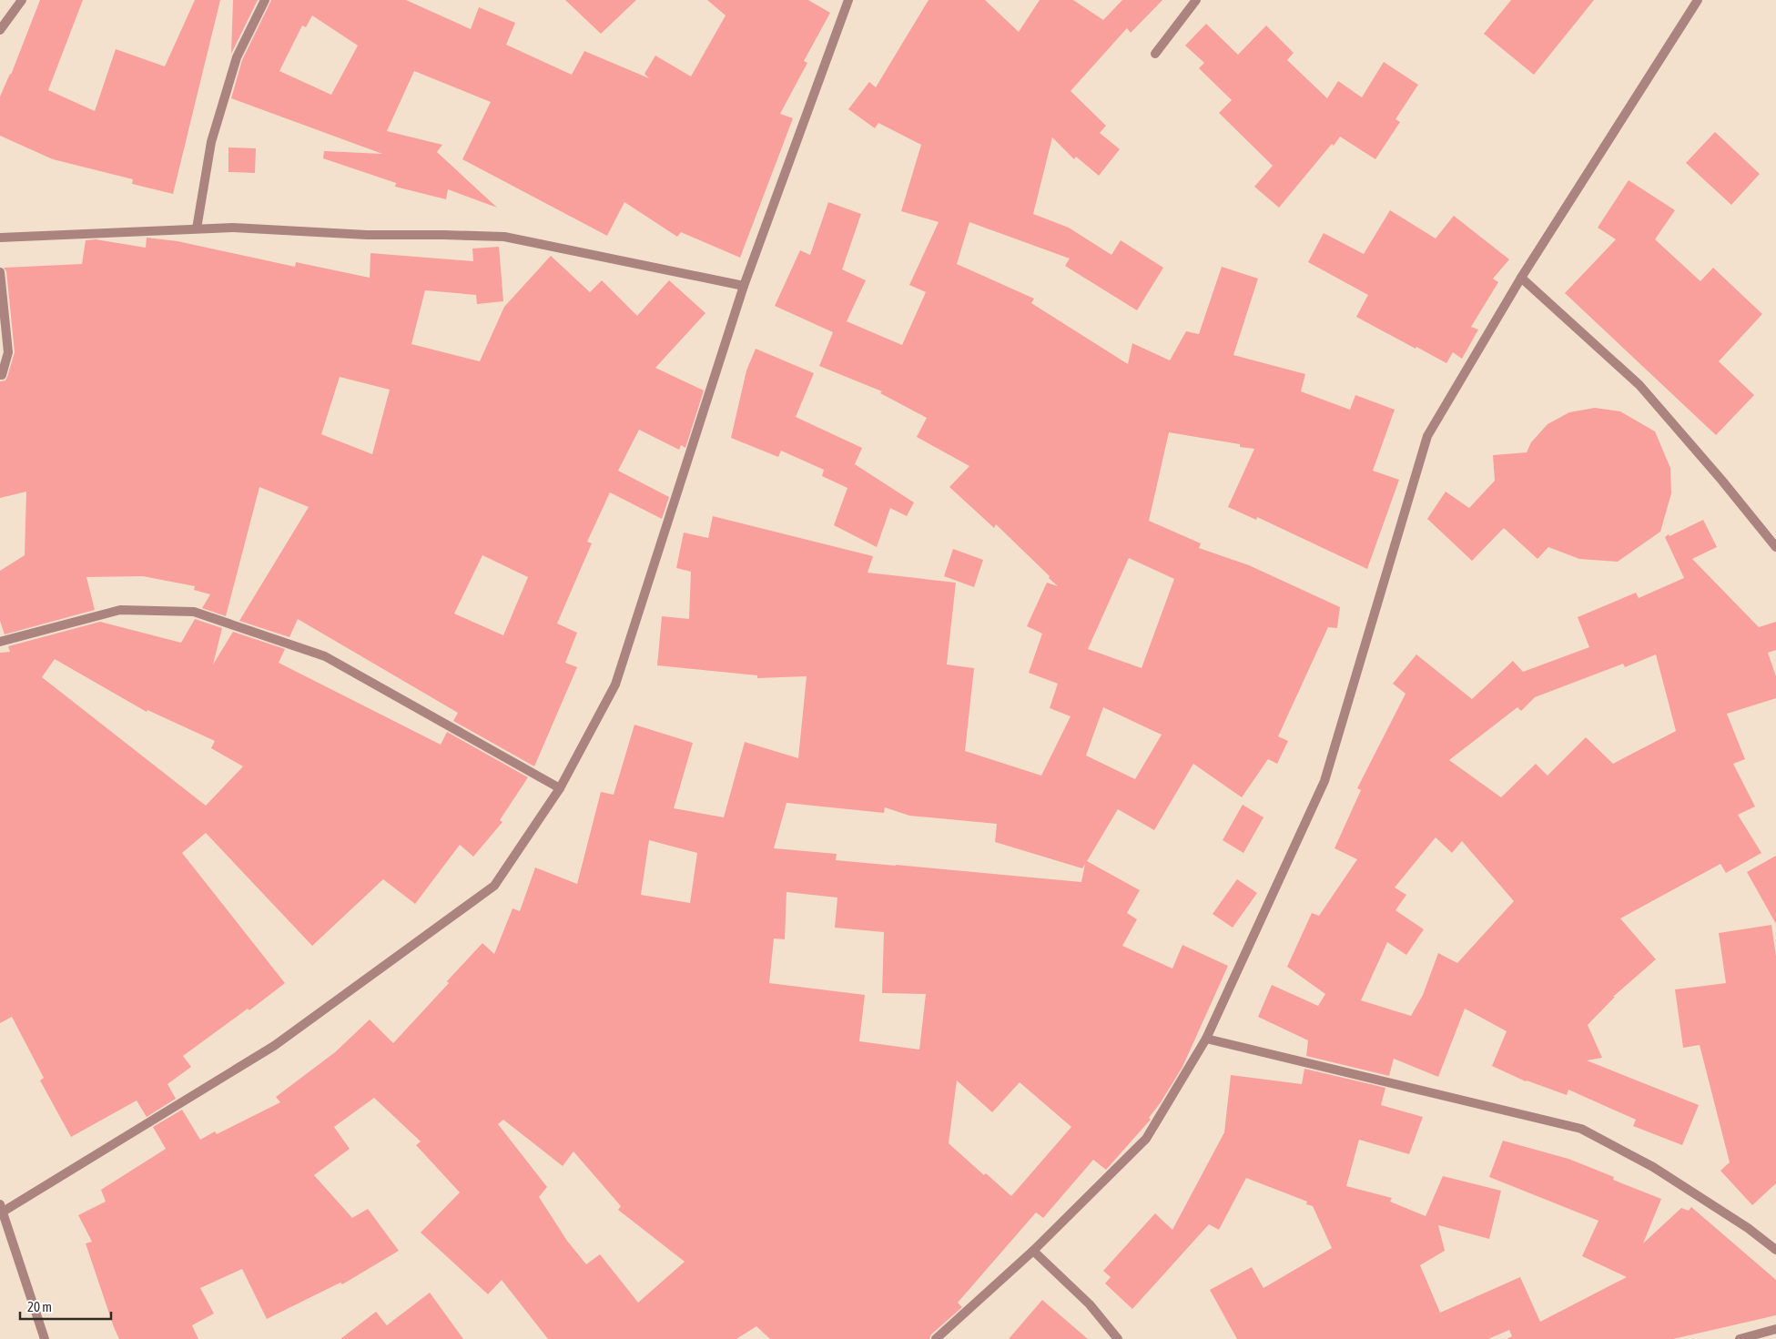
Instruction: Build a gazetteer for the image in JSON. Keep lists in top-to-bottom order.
{
  "scale_bar": "20 m"
}
